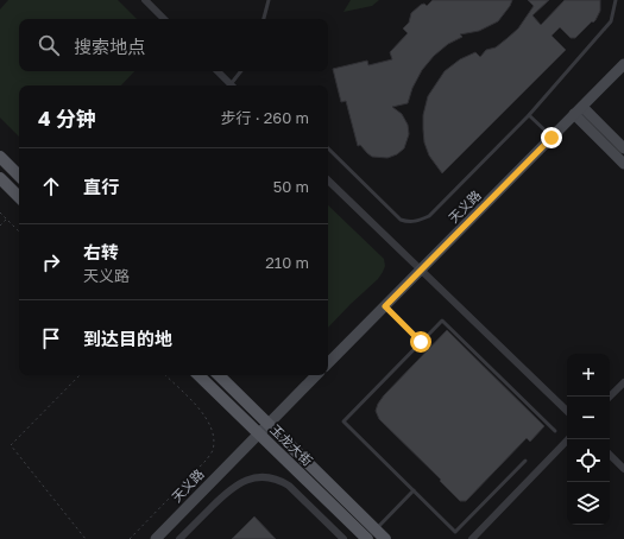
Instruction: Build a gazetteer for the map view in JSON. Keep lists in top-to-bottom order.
{
  "streets": {
    "main road": ["天义路", "玉龙大街"]
  },
  "crossings": [
    ["天义路", "玉龙大街"]
  ],
  "page": {
    "search": "搜索地点",
    "heading": ["4 分钟", "步行 · 260 m"],
    "list": [
      ["直行", "50 m"],
      ["右转", "天义路", "210 m"],
      "到达目的地"
    ],
    "map_buttons": ["+", "−"]
  }
}
